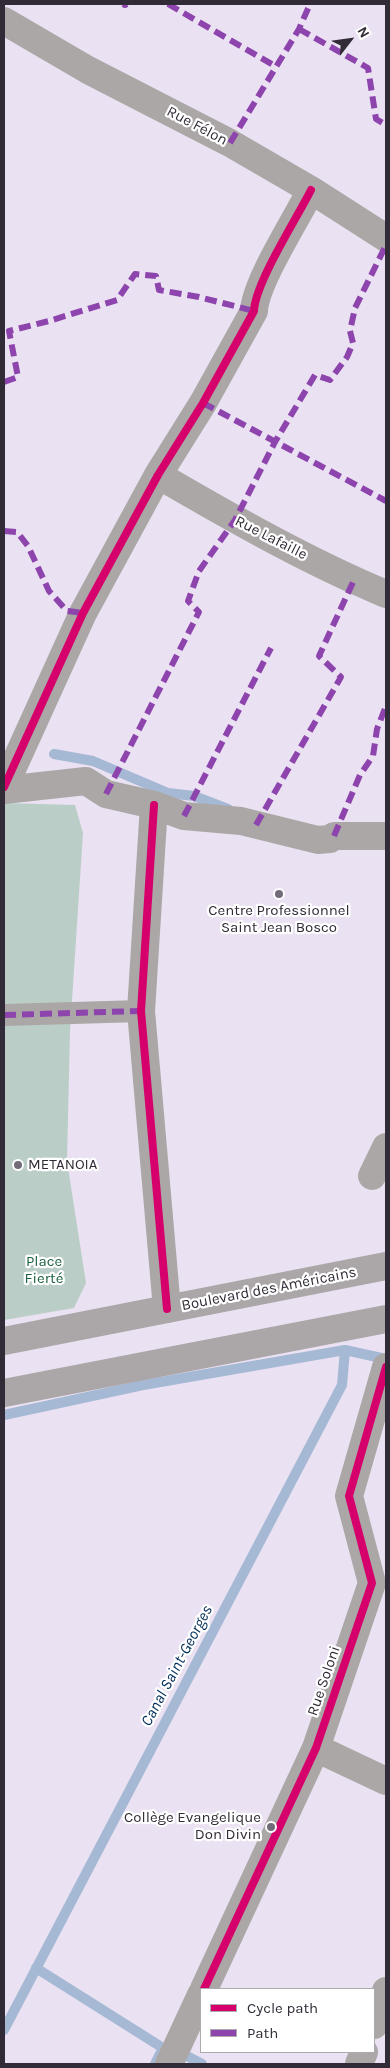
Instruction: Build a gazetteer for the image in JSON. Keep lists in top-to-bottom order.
{
  "streets": {
    "main road": ["Boulevard des Américains"],
    "street": ["Rue Félon", "Rue Lafaille", "Rue Soloni"]
  },
  "water": ["Canal Saint-Georges"],
  "parks": ["Place Fierté"],
  "places": ["Centre Professionnel Saint Jean Bosco", "METANOIA", "Collège Evangelique Don Divin"],
  "legend": ["Cycle path", "Path"],
  "north": "top right"
}
